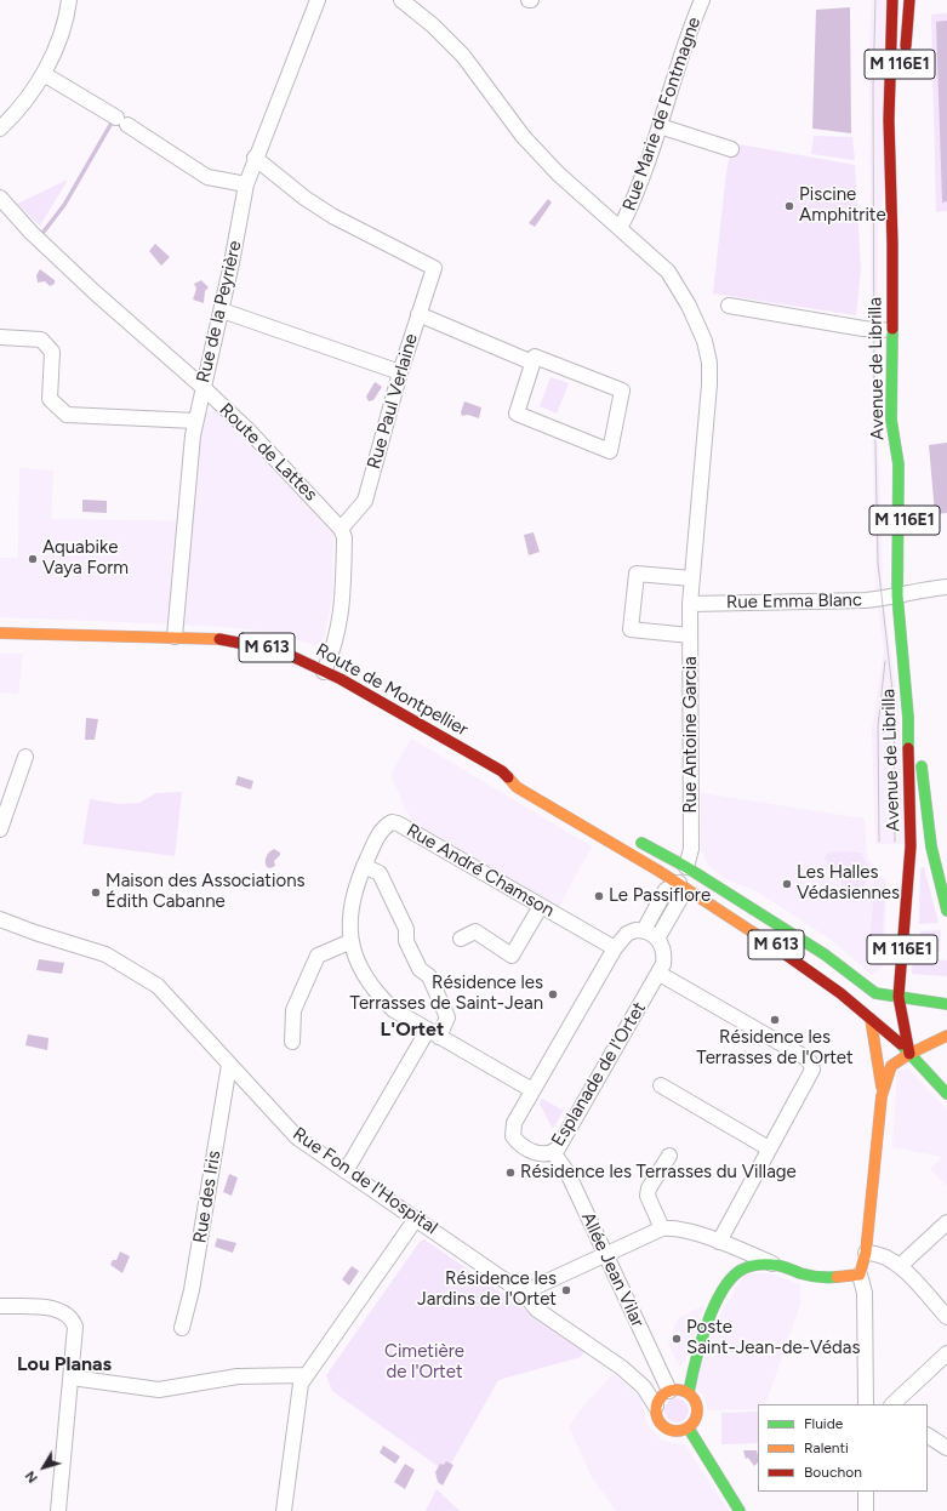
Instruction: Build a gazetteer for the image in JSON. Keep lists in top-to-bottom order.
{
  "streets": {
    "main road": [
      "M 116E1",
      "Avenue de Librilla",
      "M 613",
      "Route de Montpellier"
    ],
    "street": [
      "Rue Marie de Fontmagne",
      "Rue de la Peyrière",
      "Rue Paul Verlaine",
      "Route de Lattes",
      "Rue Emma Blanc",
      "Rue Antoine Garcia",
      "Rue André Chamson",
      "Esplanade de l'Ortet",
      "Rue Fon de l'Hospital",
      "Rue des Iris",
      "Allée Jean Vilar"
    ]
  },
  "crossings": [
    ["M 116E1", "Avenue de Librilla"],
    ["M 116E1", "M 613"],
    ["M 116E1", "Route de Montpellier"],
    ["Rue Marie de Fontmagne", "Rue Antoine Garcia"],
    ["Rue de la Peyrière", "Rue Paul Verlaine"],
    ["Rue de la Peyrière", "Route de Lattes"],
    ["Rue de la Peyrière", "Route de Montpellier"],
    ["Avenue de Librilla", "Rue Emma Blanc"],
    ["Avenue de Librilla", "M 613"],
    ["Rue Paul Verlaine", "Route de Lattes"],
    ["Rue Emma Blanc", "Rue Antoine Garcia"],
    ["M 613", "Rue Antoine Garcia"],
    ["Rue André Chamson", "Esplanade de l'Ortet"],
    ["Esplanade de l'Ortet", "Allée Jean Vilar"],
    ["Rue Fon de l'Hospital", "Rue des Iris"],
    ["Rue Fon de l'Hospital", "Allée Jean Vilar"]
  ],
  "districts": ["L'Ortet", "Lou Planas"],
  "parks": ["Cimetière de l'Ortet"],
  "places": [
    "Piscine Amphitrite",
    "Aquabike Vaya Form",
    "Les Halles Védasiennes",
    "Maison des Associations Édith Cabanne",
    "Le Passiflore",
    "Résidence les Terrasses de Saint-Jean",
    "Résidence les Terrasses de l'Ortet",
    "Résidence les Terrasses du Village",
    "Résidence les Jardins de l'Ortet",
    "Poste Saint-Jean-de-Védas"
  ],
  "legend": ["Fluide", "Ralenti", "Bouchon"],
  "north": "bottom left"
}
